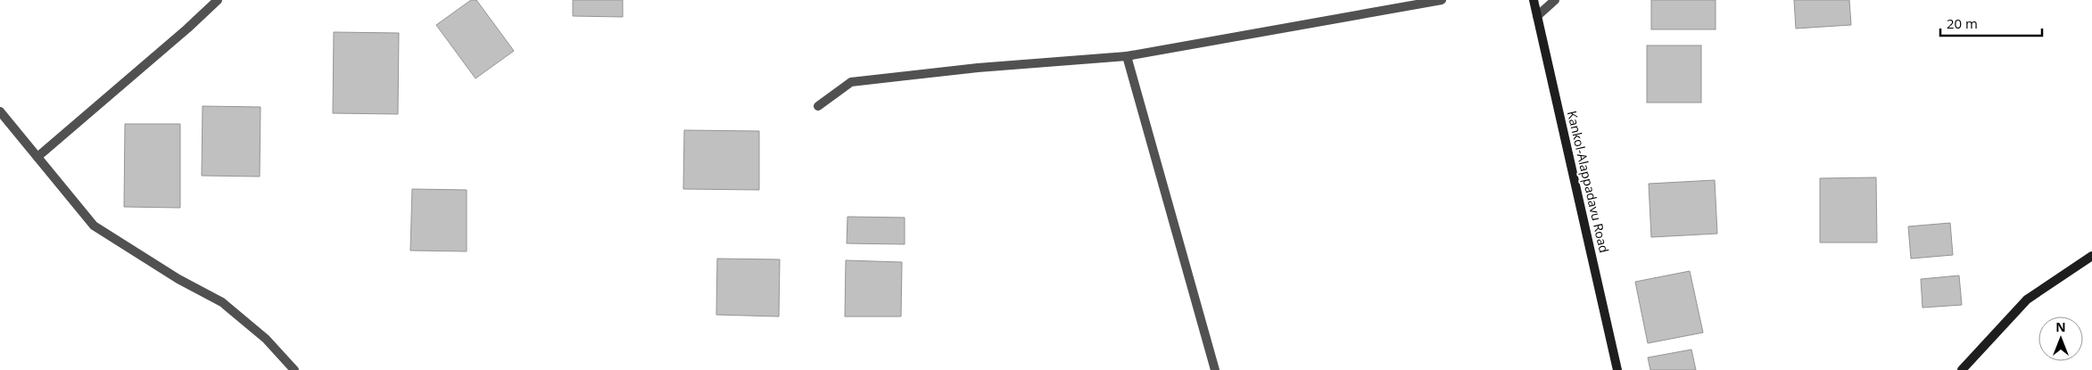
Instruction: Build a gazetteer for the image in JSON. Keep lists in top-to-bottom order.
{
  "streets": {
    "main road": ["Kankol-Alappadavu Road"]
  },
  "scale_bar": "20 m",
  "north": "top"
}
